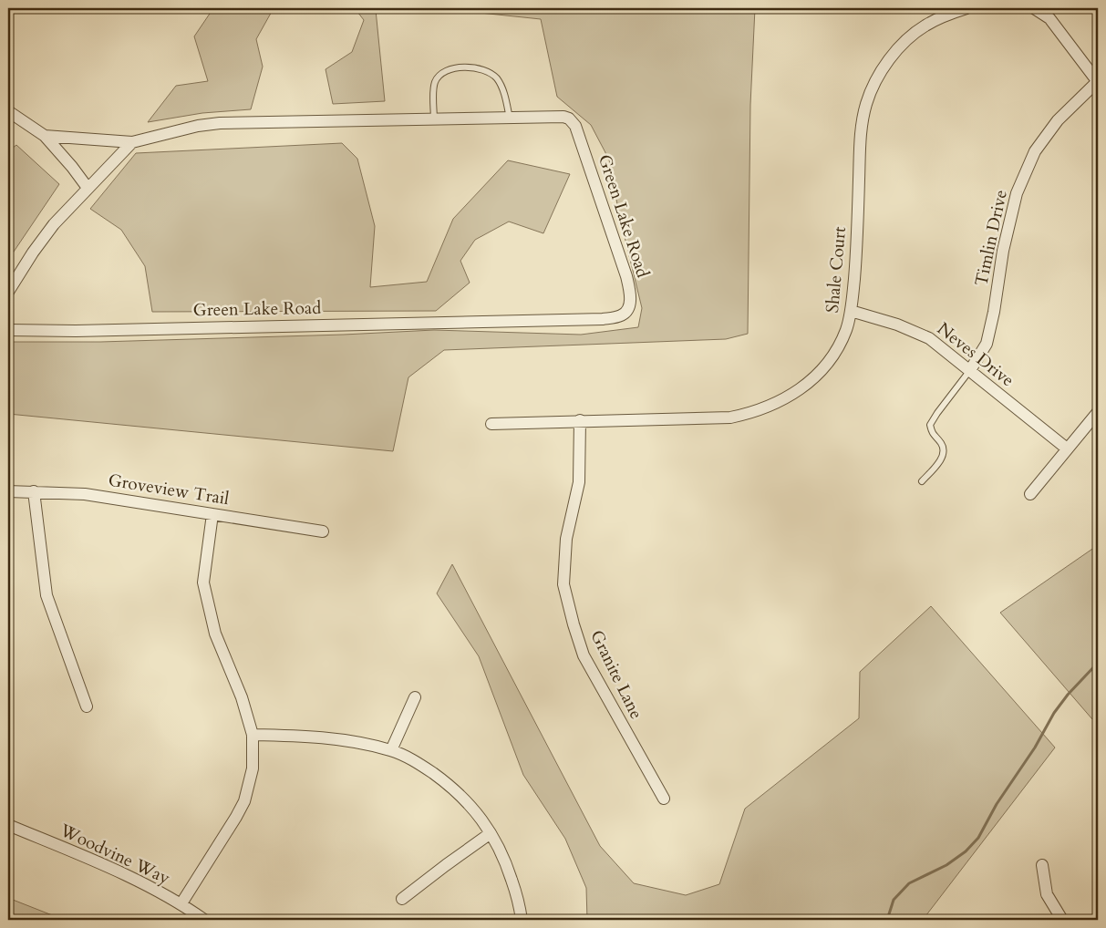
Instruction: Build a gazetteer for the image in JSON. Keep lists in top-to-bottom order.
{
  "streets": {
    "street": [
      "Green Lake Road",
      "Timlin Drive",
      "Shale Court",
      "Neves Drive",
      "Groveview Trail",
      "Granite Lane",
      "Woodvine Way"
    ]
  },
  "crossings": [
    ["Timlin Drive", "Neves Drive"],
    ["Shale Court", "Neves Drive"],
    ["Shale Court", "Granite Lane"]
  ]
}
